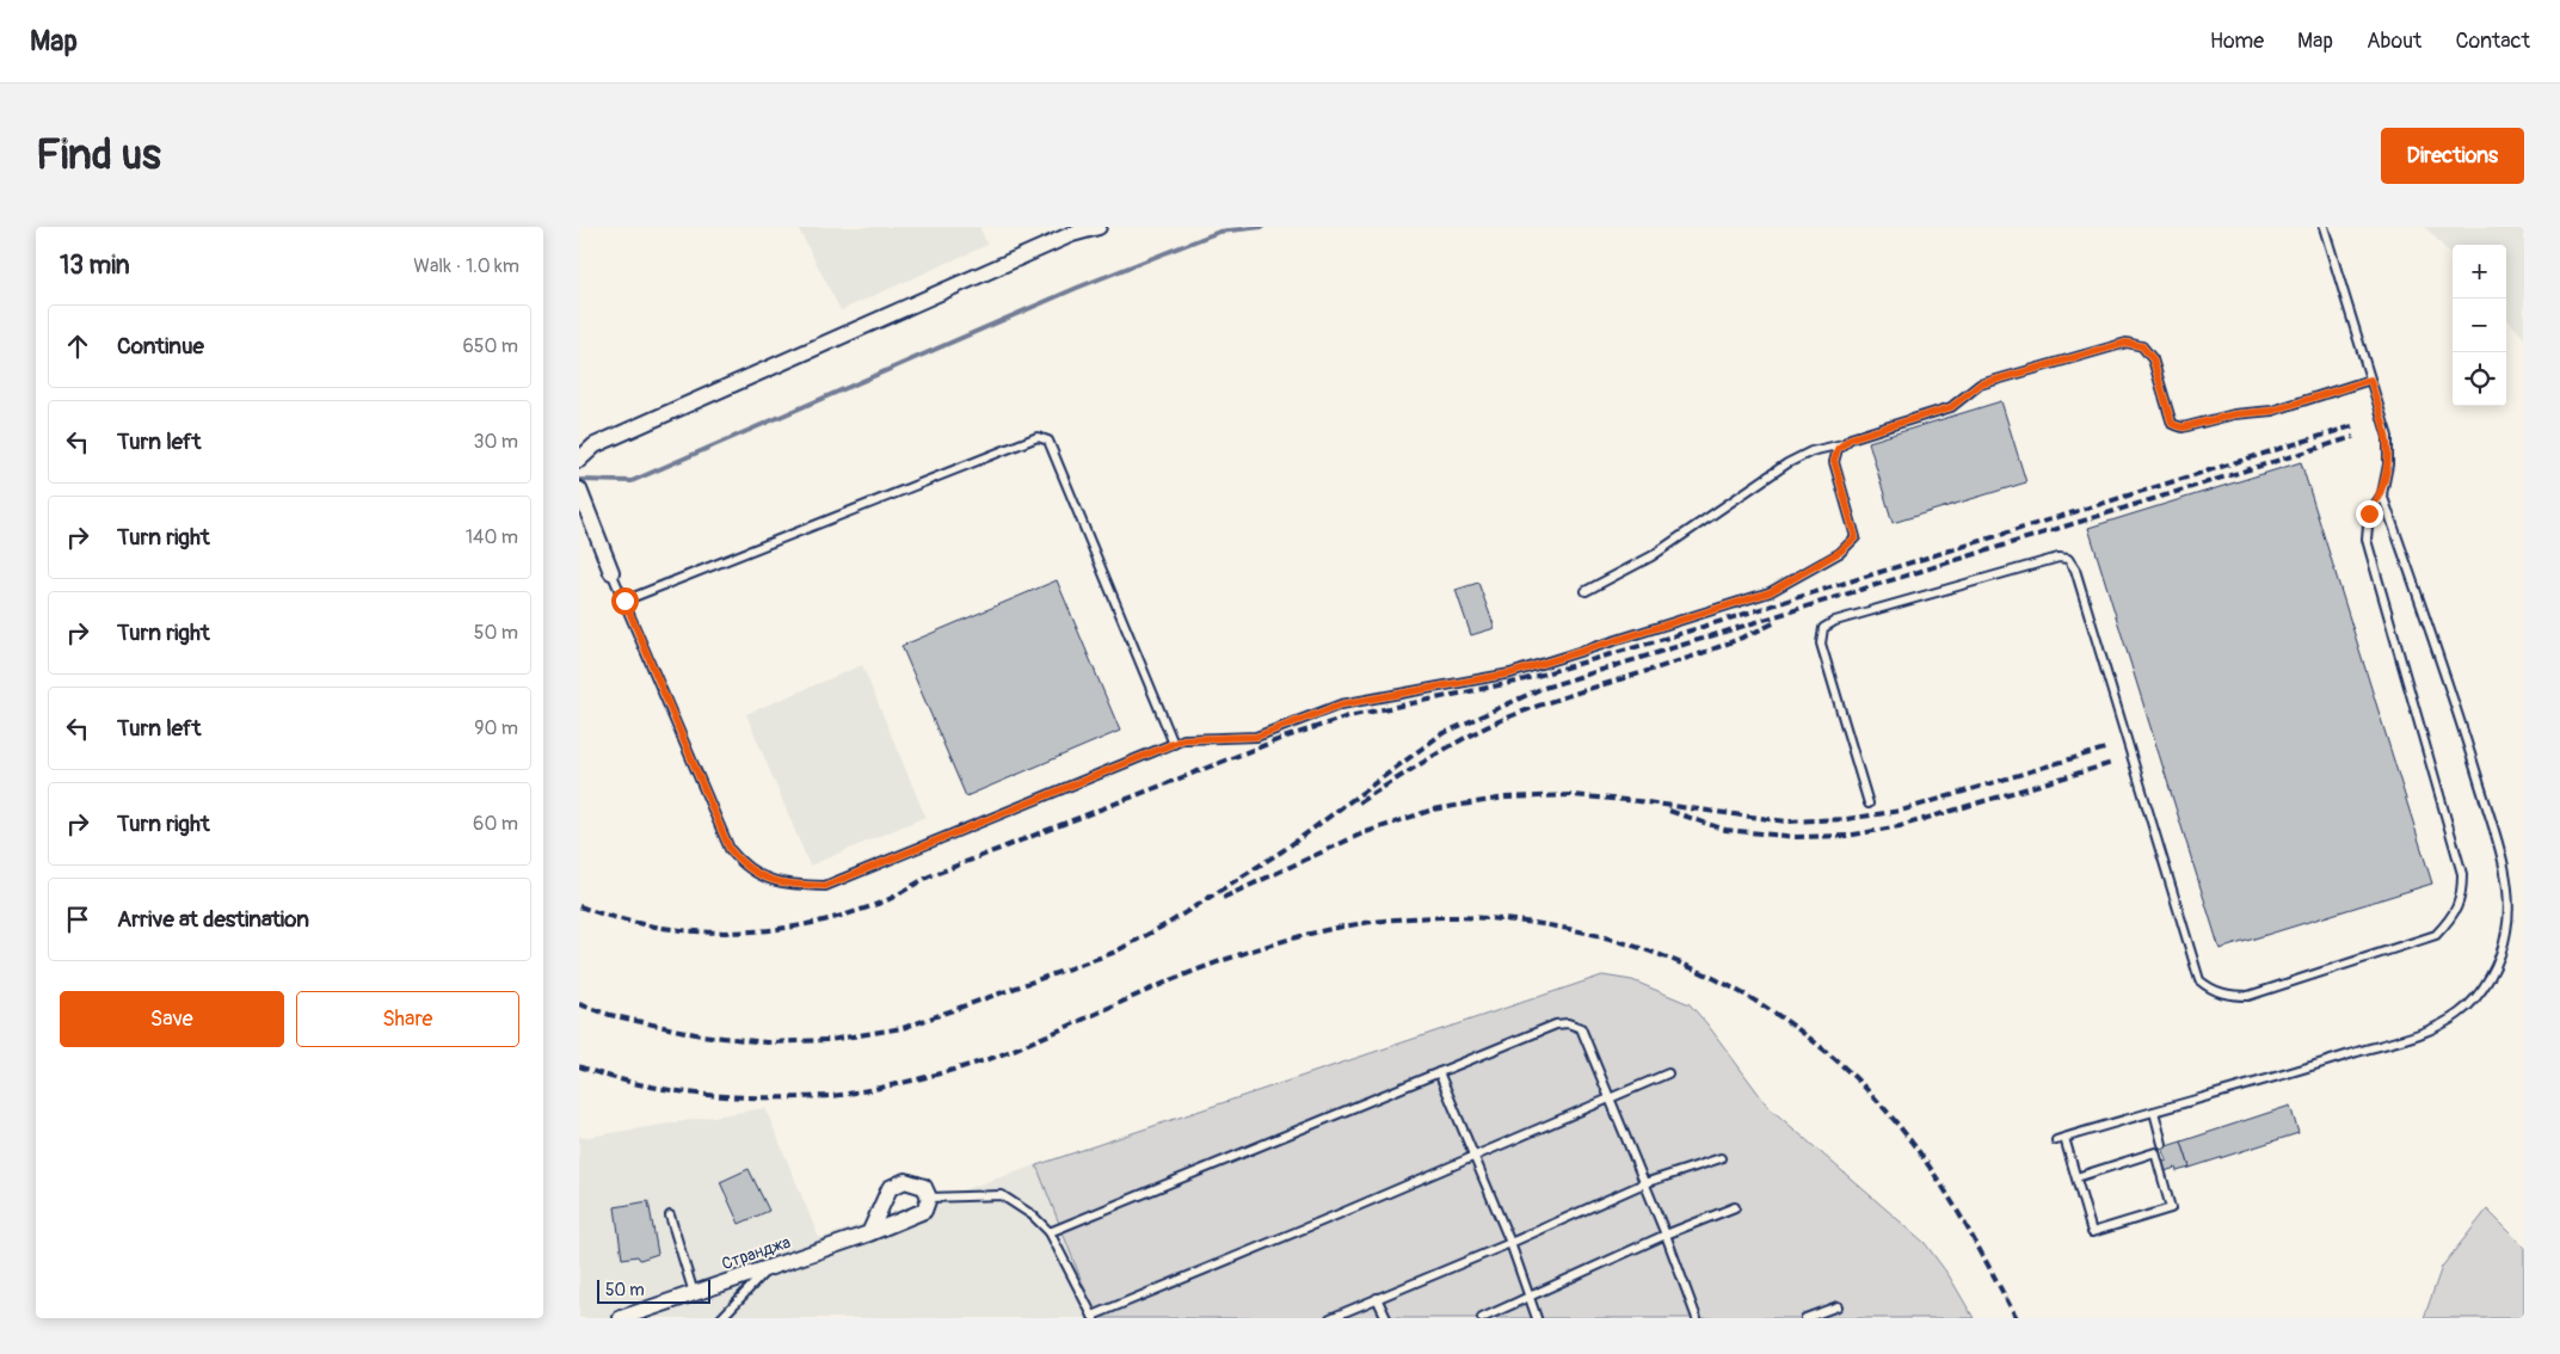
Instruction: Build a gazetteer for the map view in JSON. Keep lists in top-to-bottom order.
{
  "streets": {
    "street": ["Странджа"]
  },
  "scale_bar": "50 m",
  "page": {
    "header": "Map",
    "nav": [
      "Home",
      "Map",
      "About",
      "Contact"
    ],
    "buttons": [
      "Directions",
      ["Save", "Share"]
    ],
    "title": "Find us",
    "heading": ["13 min", "Walk · 1.0 km"],
    "map_buttons": ["+", "−"],
    "list": [
      ["Continue", "650 m"],
      ["Turn left", "30 m"],
      ["Turn right", "140 m"],
      ["Turn right", "50 m"],
      ["Turn left", "90 m"],
      ["Turn right", "60 m"],
      "Arrive at destination"
    ],
    "scale": "50 m"
  }
}
